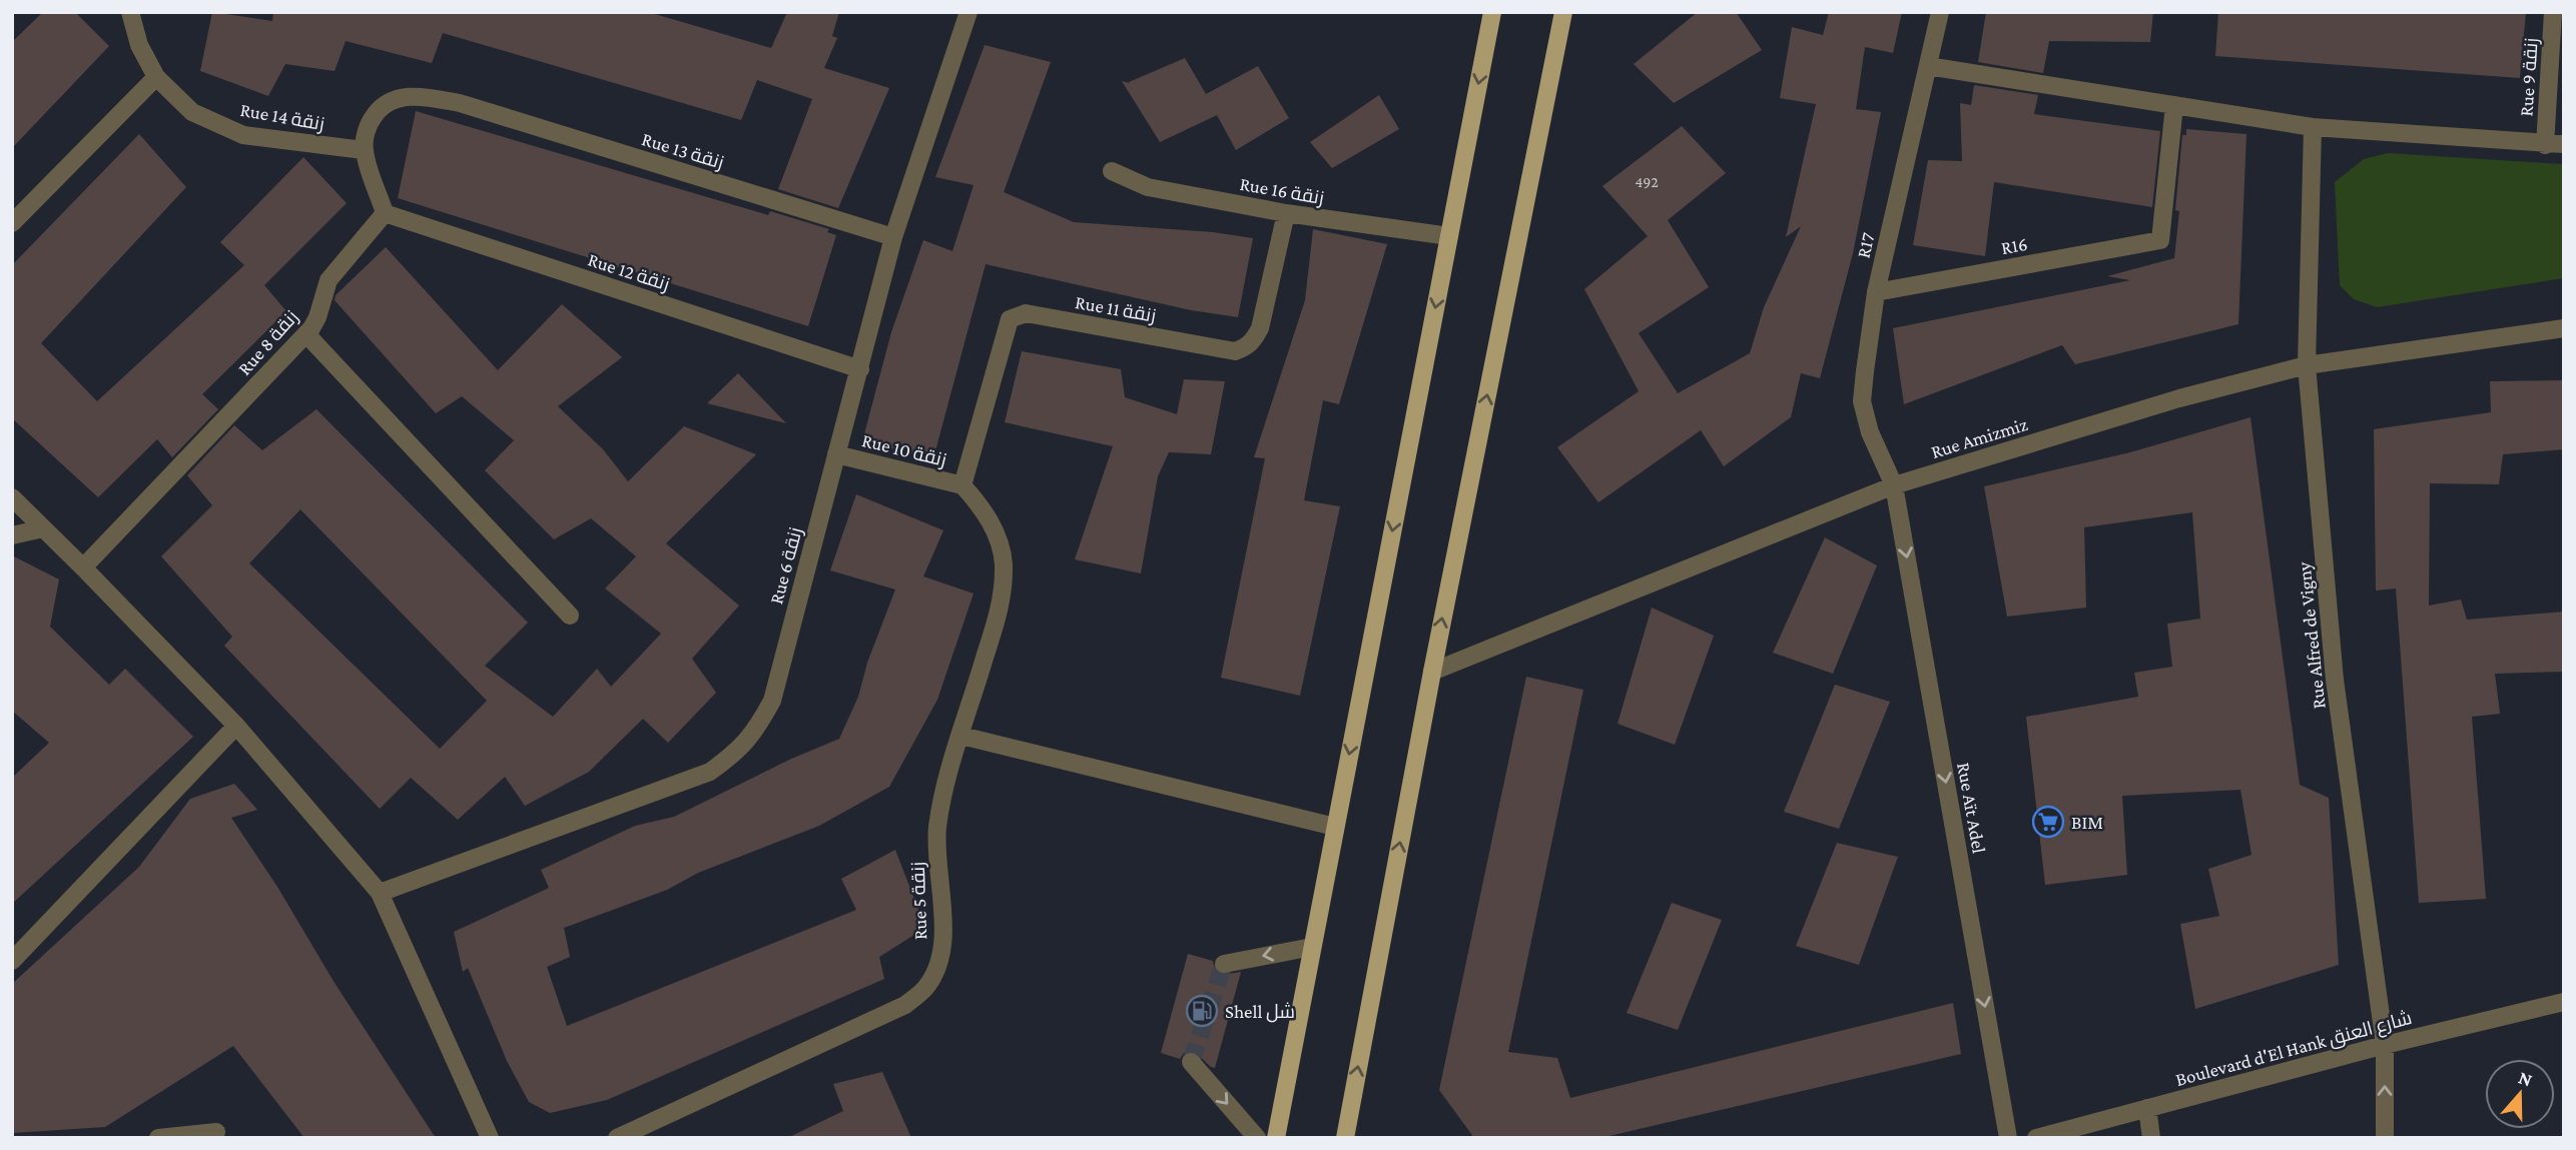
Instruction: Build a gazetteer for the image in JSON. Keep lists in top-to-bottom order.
{
  "streets": {
    "street": [
      "Rue 9 زنقة",
      "Rue 14 زنقة",
      "Rue 13 زنقة",
      "Rue 16 زنقة",
      "R17",
      "R16",
      "Rue 12 زنقة",
      "Rue 11 زنقة",
      "Rue 8 زنقة",
      "Rue Amizmiz",
      "Rue 10 زنقة",
      "Rue 6 زنقة",
      "Rue Alfred de Vigny",
      "Rue Aït Adel",
      "Rue 5 زنقة",
      "Boulevard d'El Hank شارع العنق"
    ]
  },
  "crossings": [
    ["Rue 14 زنقة", "Rue 13 زنقة"],
    ["Rue 13 زنقة", "Rue 6 زنقة"],
    ["Rue 16 زنقة", "Rue 11 زنقة"],
    ["R17", "R16"],
    ["R17", "Rue Amizmiz"],
    ["R17", "Rue Aït Adel"],
    ["Rue 12 زنقة", "Rue 8 زنقة"],
    ["Rue 12 زنقة", "Rue 6 زنقة"],
    ["Rue 11 زنقة", "Rue 10 زنقة"],
    ["Rue 11 زنقة", "Rue 5 زنقة"],
    ["Rue Amizmiz", "Rue Alfred de Vigny"],
    ["Rue Amizmiz", "Rue Aït Adel"],
    ["Rue 10 زنقة", "Rue 6 زنقة"],
    ["Rue 10 زنقة", "Rue 5 زنقة"],
    ["Rue Alfred de Vigny", "Boulevard d'El Hank شارع العنق"]
  ],
  "one_way": ["Rue Aït Adel"],
  "places": {
    "supermarket": ["BIM"],
    "fuel station": ["Shell شل"]
  },
  "house_numbers": ["492"],
  "north": "top"
}
